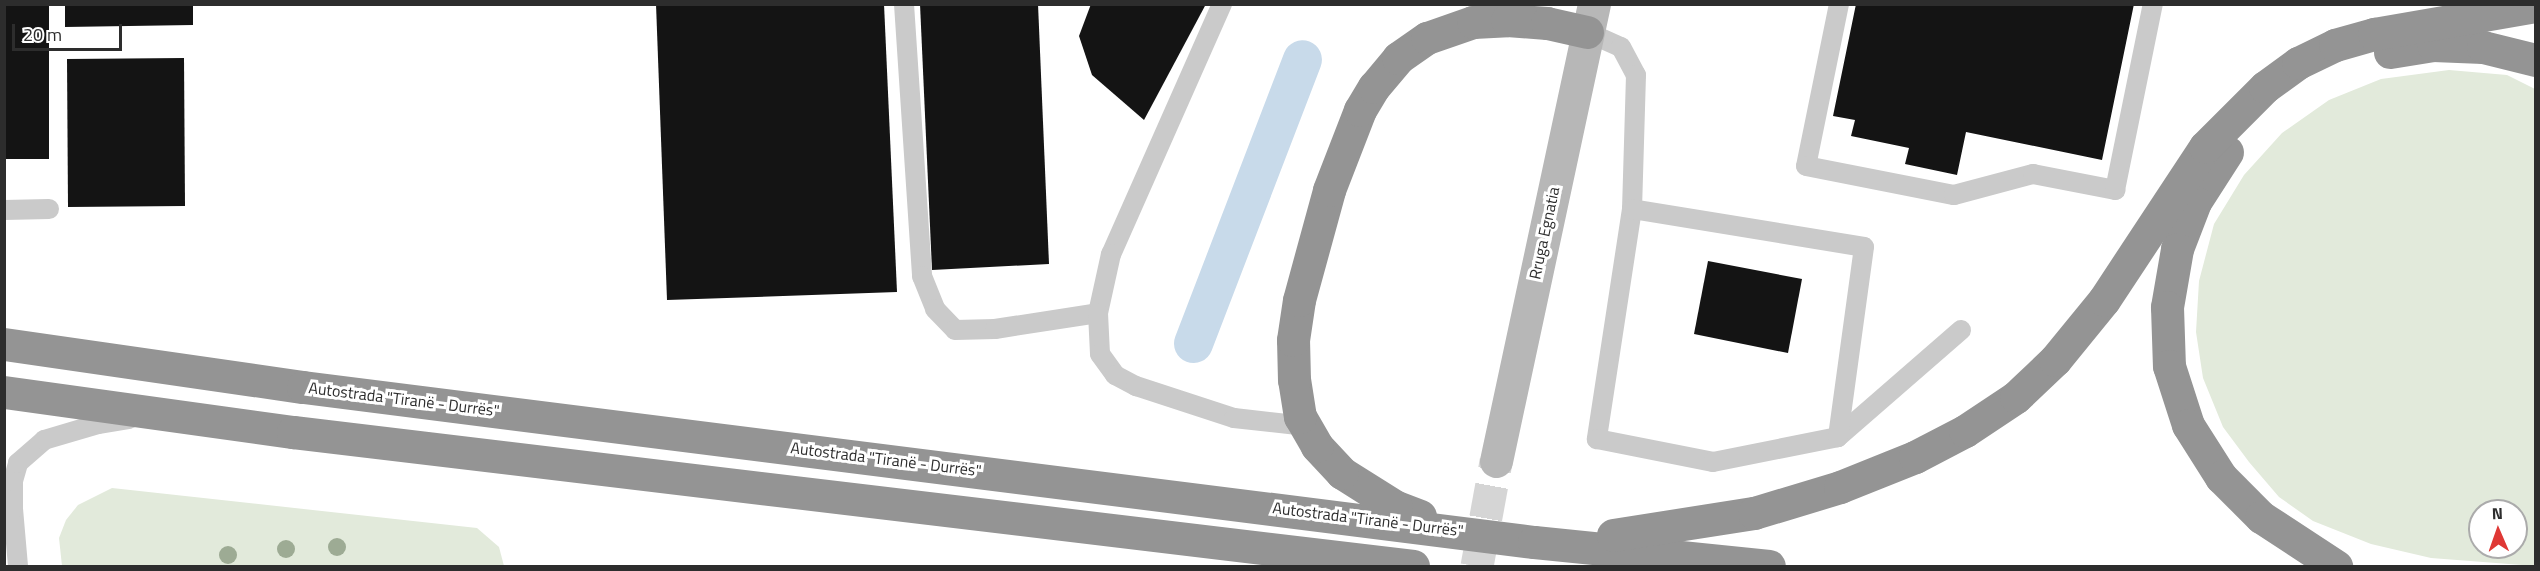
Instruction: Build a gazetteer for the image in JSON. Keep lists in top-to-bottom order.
{
  "streets": {
    "highway": ["Autostrada \"Tiranë - Durrës\""],
    "main road": ["Rruga Egnatia"]
  },
  "scale_bar": "20 m",
  "north": "top"
}
